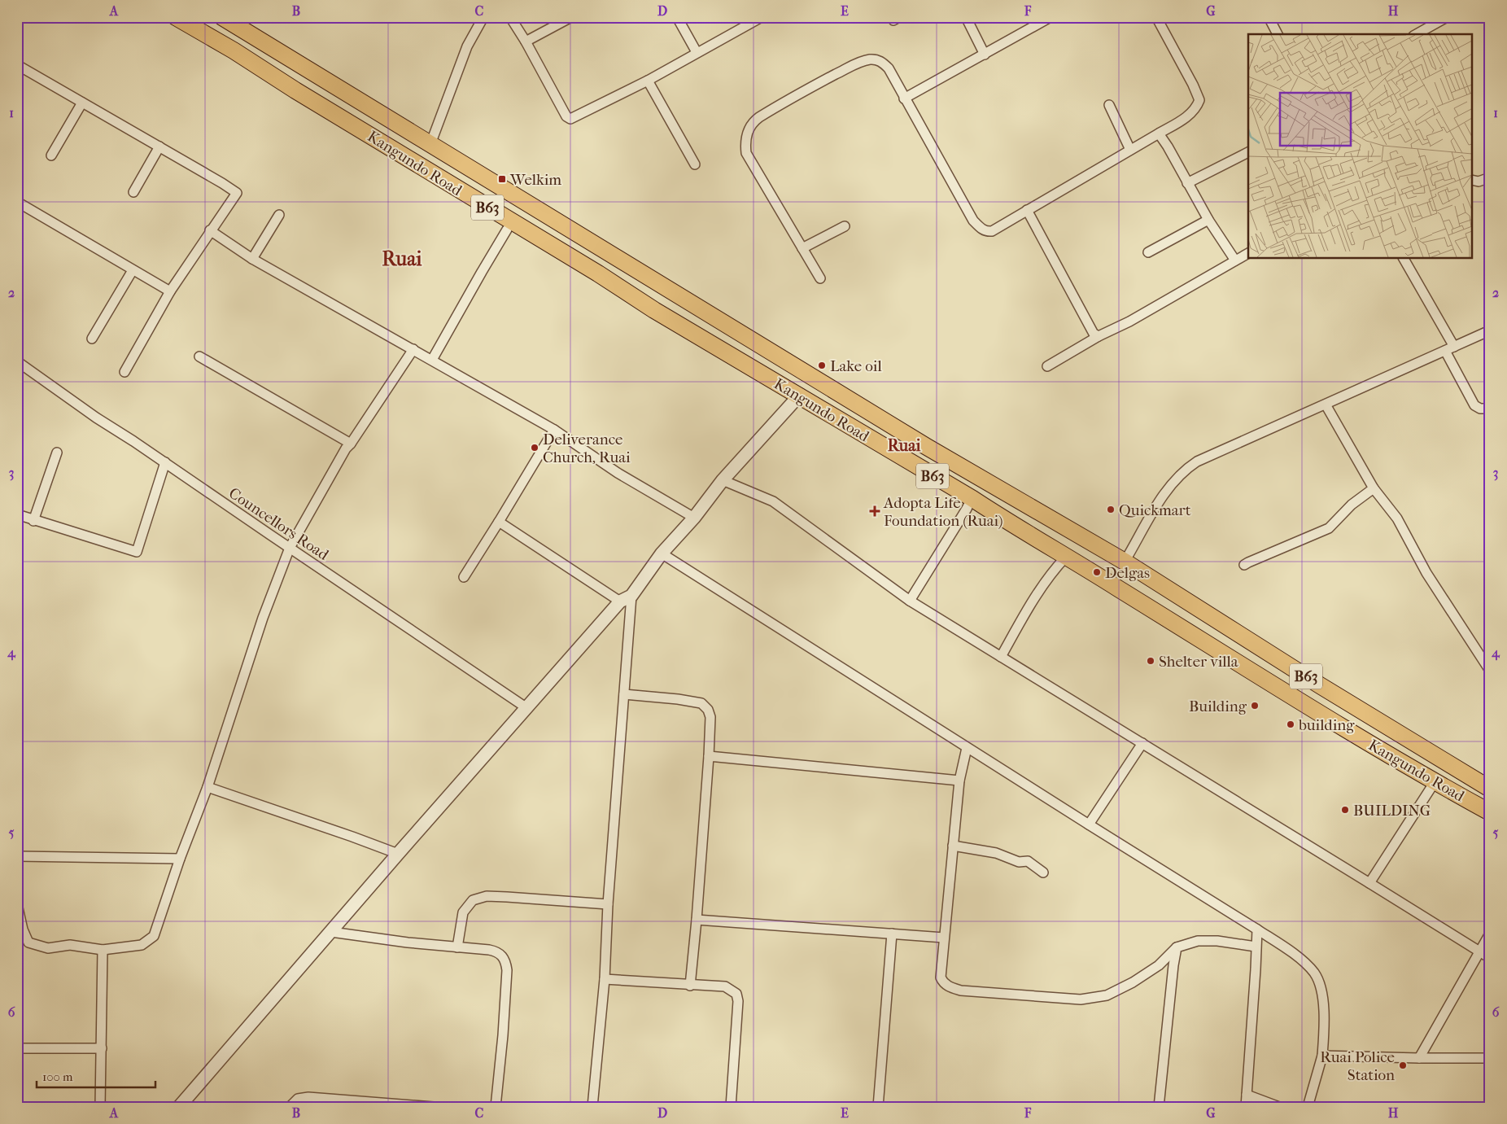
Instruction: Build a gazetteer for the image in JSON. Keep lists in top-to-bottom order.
{
  "streets": {
    "highway": ["Kangundo Road", "B63"],
    "street": ["Councellors Road"]
  },
  "districts": ["Ruai", "Ruai"],
  "places": {
    "transit": ["Welkim"],
    "other": [
      "Lake oil",
      "Deliverance Church, Ruai",
      "Quickmart",
      "Delgas",
      "Shelter villa",
      "Building",
      "building",
      "BUILDING",
      "Ruai Police Station"
    ],
    "health": ["Adopta Life Foundation (Ruai)"]
  },
  "scale_bar": "100 m",
  "grid": {
    "columns": [
      "A",
      "B",
      "C",
      "D",
      "E",
      "F",
      "G",
      "H"
    ],
    "rows": [
      "1",
      "2",
      "3",
      "4",
      "5",
      "6"
    ]
  }
}
